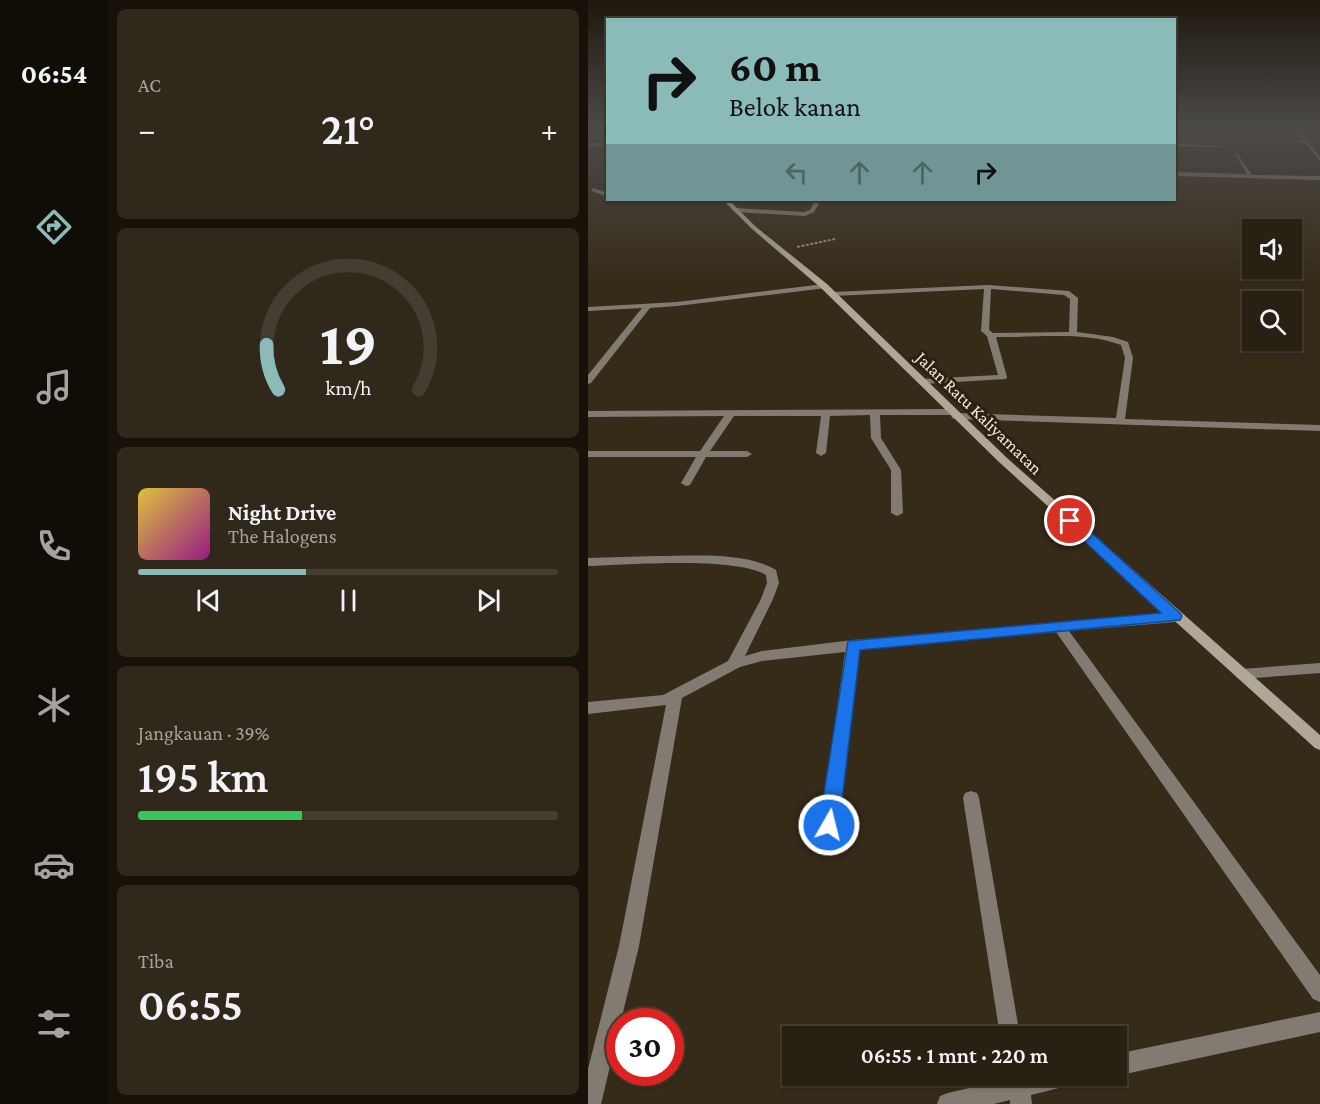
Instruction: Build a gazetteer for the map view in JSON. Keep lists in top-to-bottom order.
{
  "streets": {
    "main road": ["Jalan Ratu Kaliyamatan"]
  },
  "page": {
    "tabs": "06:54",
    "tile": [
      "AC",
      ["Jangkauan · 39%", "195 km"],
      ["Tiba", "06:55"]
    ],
    "turn": ["60 m", "Belok kanan"],
    "heat": ["−", "21°", "+"],
    "song": ["Night Drive", "The Halogens"],
    "limit": "30",
    "trip": "06:55 · 1 mnt · 220 m",
    "gauge": ["19", "km/h"]
  }
}
